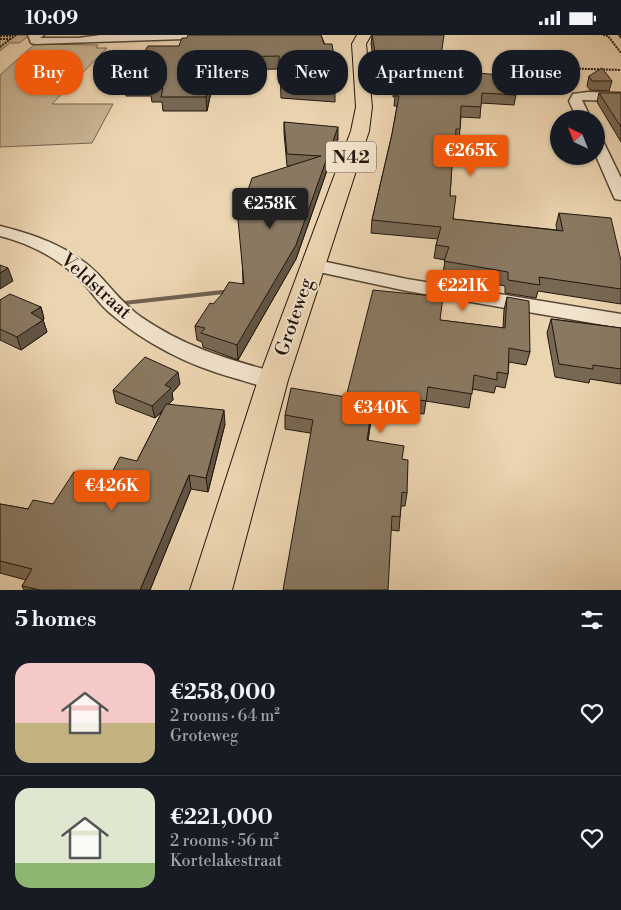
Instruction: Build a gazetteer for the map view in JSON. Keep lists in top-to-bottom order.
{
  "streets": {
    "main road": ["N42", "Groteweg"],
    "street": ["Veldstraat"]
  },
  "crossings": [
    ["Veldstraat", "Groteweg"]
  ],
  "north": "top left",
  "page": {
    "status": "10:09",
    "chip": [
      "Buy",
      "Rent",
      "Filters",
      "New",
      "Apartment",
      "House"
    ],
    "price": [
      "€265K",
      "€258K",
      "€221K",
      "€340K",
      "€426K"
    ],
    "heading": "5 homes",
    "list": [
      {
        "name": "€258,000",
        "note": "2 rooms · 64 m² · Groteweg"
      },
      {
        "name": "€221,000",
        "note": "2 rooms · 56 m² · Kortelakestraat"
      }
    ]
  }
}
